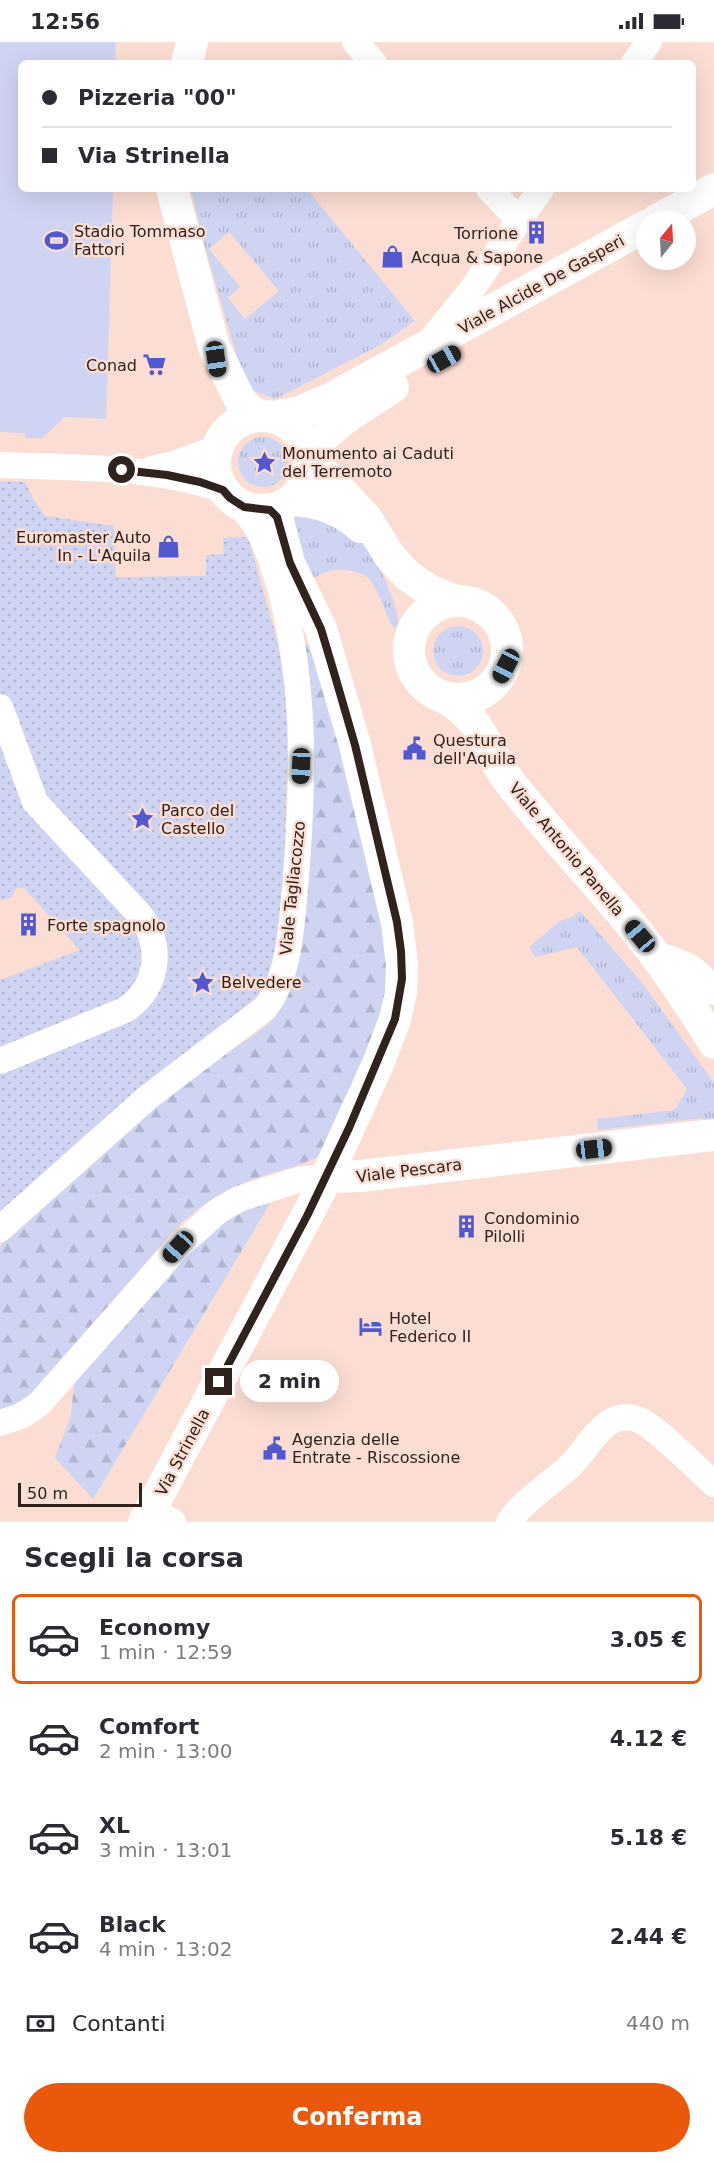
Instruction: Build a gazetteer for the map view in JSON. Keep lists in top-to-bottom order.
{
  "streets": {
    "main road": [
      "Viale Alcide De Gasperi",
      "Viale Antonio Panella",
      "Viale Pescara",
      "Via Strinella"
    ],
    "street": ["Viale Tagliacozzo"]
  },
  "crossings": [
    ["Viale Alcide De Gasperi", "Viale Tagliacozzo"],
    ["Viale Alcide De Gasperi", "Via Strinella"],
    ["Viale Tagliacozzo", "Via Strinella"],
    ["Viale Pescara", "Via Strinella"]
  ],
  "places": {
    "building": ["Torrione", "Forte spagnolo", "Condominio Pilolli"],
    "sports": ["Stadio Tommaso Fattori"],
    "shop": ["Acqua & Sapone", "Euromaster Auto In - L'Aquila"],
    "supermarket": ["Conad"],
    "place": ["Monumento ai Caduti del Terremoto", "Parco del Castello", "Belvedere"],
    "public building": ["Questura dell'Aquila", "Agenzia delle Entrate - Riscossione"],
    "hotel": ["Hotel Federico II"]
  },
  "scale_bar": "50 m",
  "north": "top",
  "page": {
    "status": "12:56",
    "banner": ["Pizzeria \"00\"", "Via Strinella"],
    "bubble": "2 min",
    "scale": "50 m",
    "heading": "Scegli la corsa",
    "list": [
      {
        "name": "Economy",
        "note": "1 min · 12:59",
        "value": "3.05 €"
      },
      {
        "name": "Comfort",
        "note": "2 min · 13:00",
        "value": "4.12 €"
      },
      {
        "name": "XL",
        "note": "3 min · 13:01",
        "value": "5.18 €"
      },
      {
        "name": "Black",
        "note": "4 min · 13:02",
        "value": "2.44 €"
      }
    ],
    "pay": ["Contanti", "440 m"],
    "buttons": "Conferma"
  }
}
